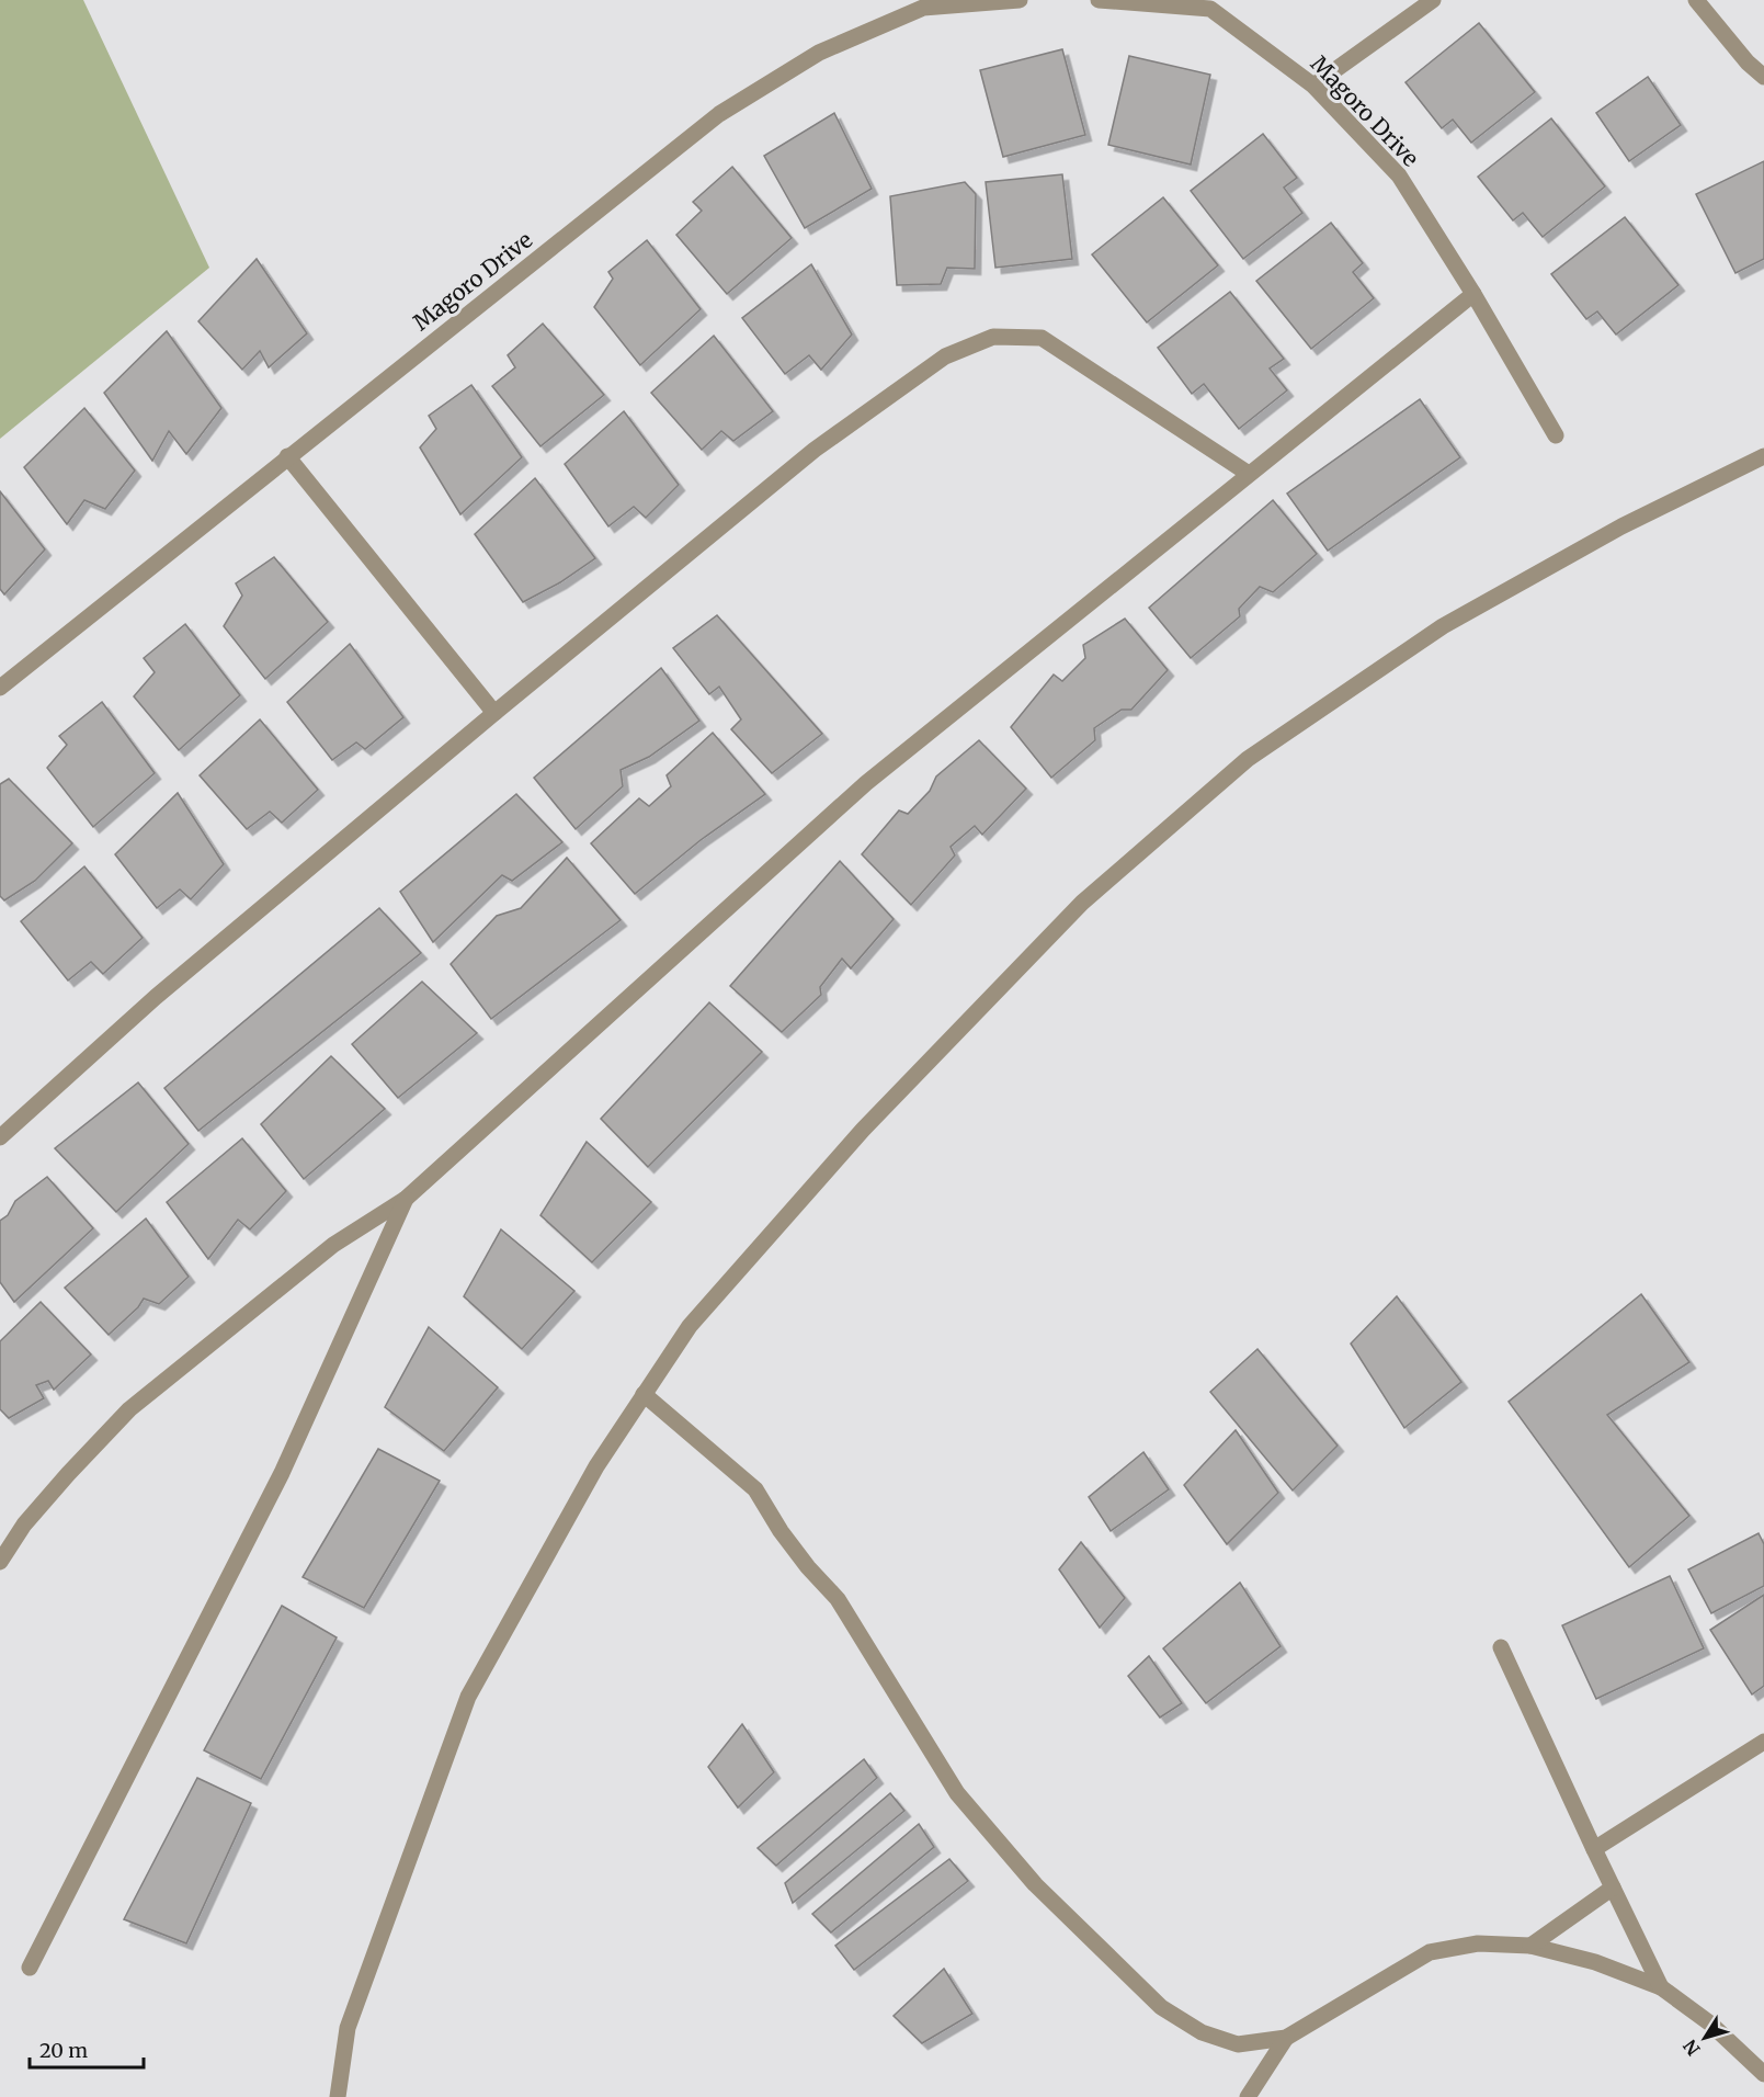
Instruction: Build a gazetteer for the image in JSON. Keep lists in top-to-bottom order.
{
  "streets": {
    "street": ["Magoro Drive"]
  },
  "scale_bar": "20 m",
  "north": "bottom left"
}
